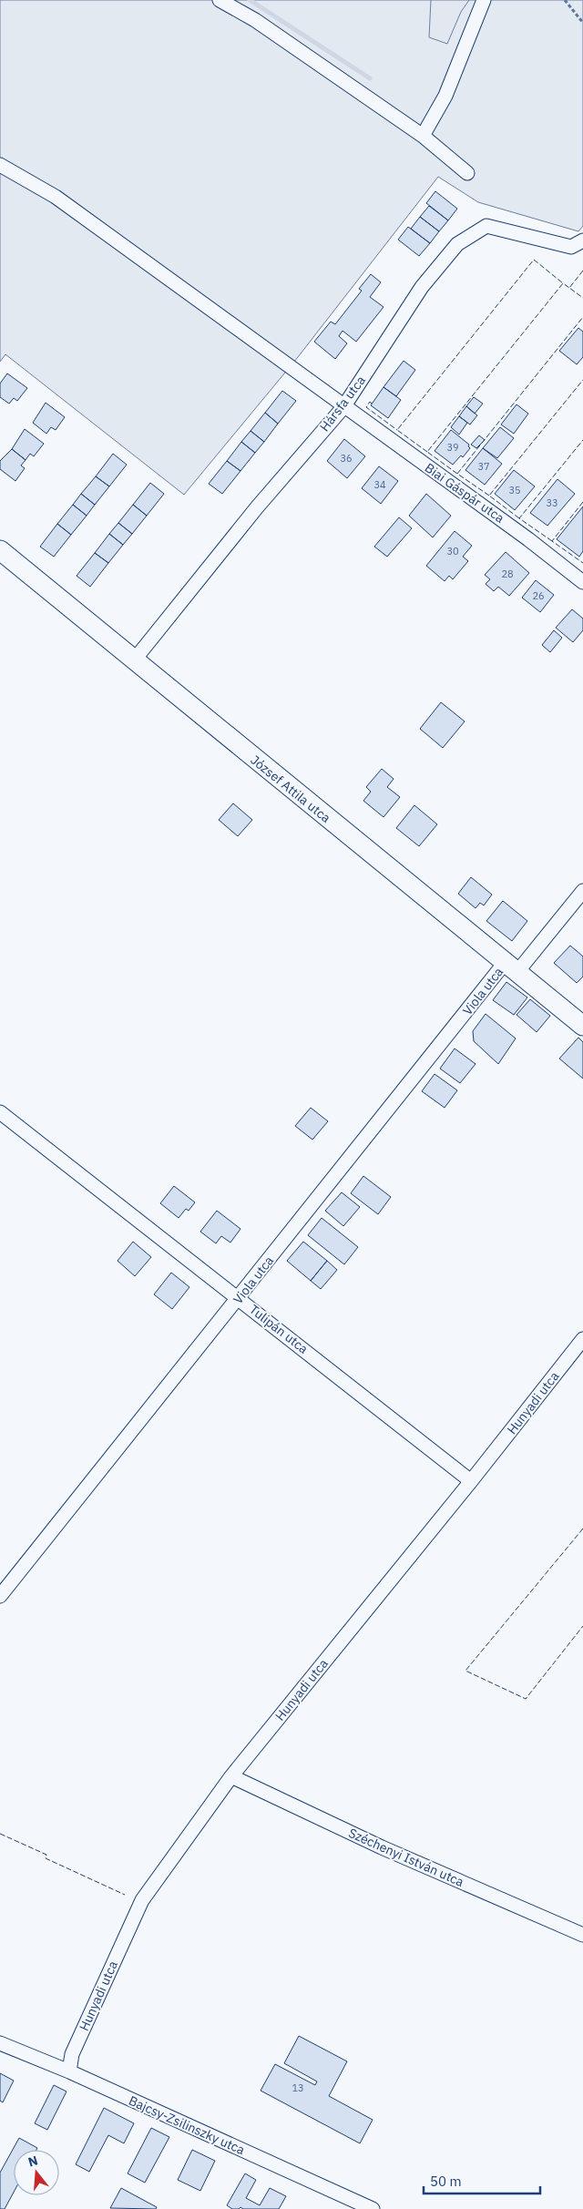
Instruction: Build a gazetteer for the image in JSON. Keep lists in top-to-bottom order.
{
  "streets": {
    "street": [
      "Hársfa utca",
      "Biai Gáspár utca",
      "József Attila utca",
      "Viola utca",
      "Tulipán utca",
      "Hunyadi utca",
      "Széchenyi István utca",
      "Bajcsy-Zsilinszky utca"
    ]
  },
  "crossings": [
    ["Hársfa utca", "Biai Gáspár utca"],
    ["Hársfa utca", "József Attila utca"],
    ["József Attila utca", "Viola utca"],
    ["Viola utca", "Tulipán utca"],
    ["Tulipán utca", "Hunyadi utca"],
    ["Hunyadi utca", "Széchenyi István utca"],
    ["Hunyadi utca", "Bajcsy-Zsilinszky utca"]
  ],
  "house_numbers": [
    "39",
    "36",
    "37",
    "34",
    "35",
    "33",
    "30",
    "28",
    "26",
    "13"
  ],
  "scale_bar": "50 m",
  "north": "top"
}
